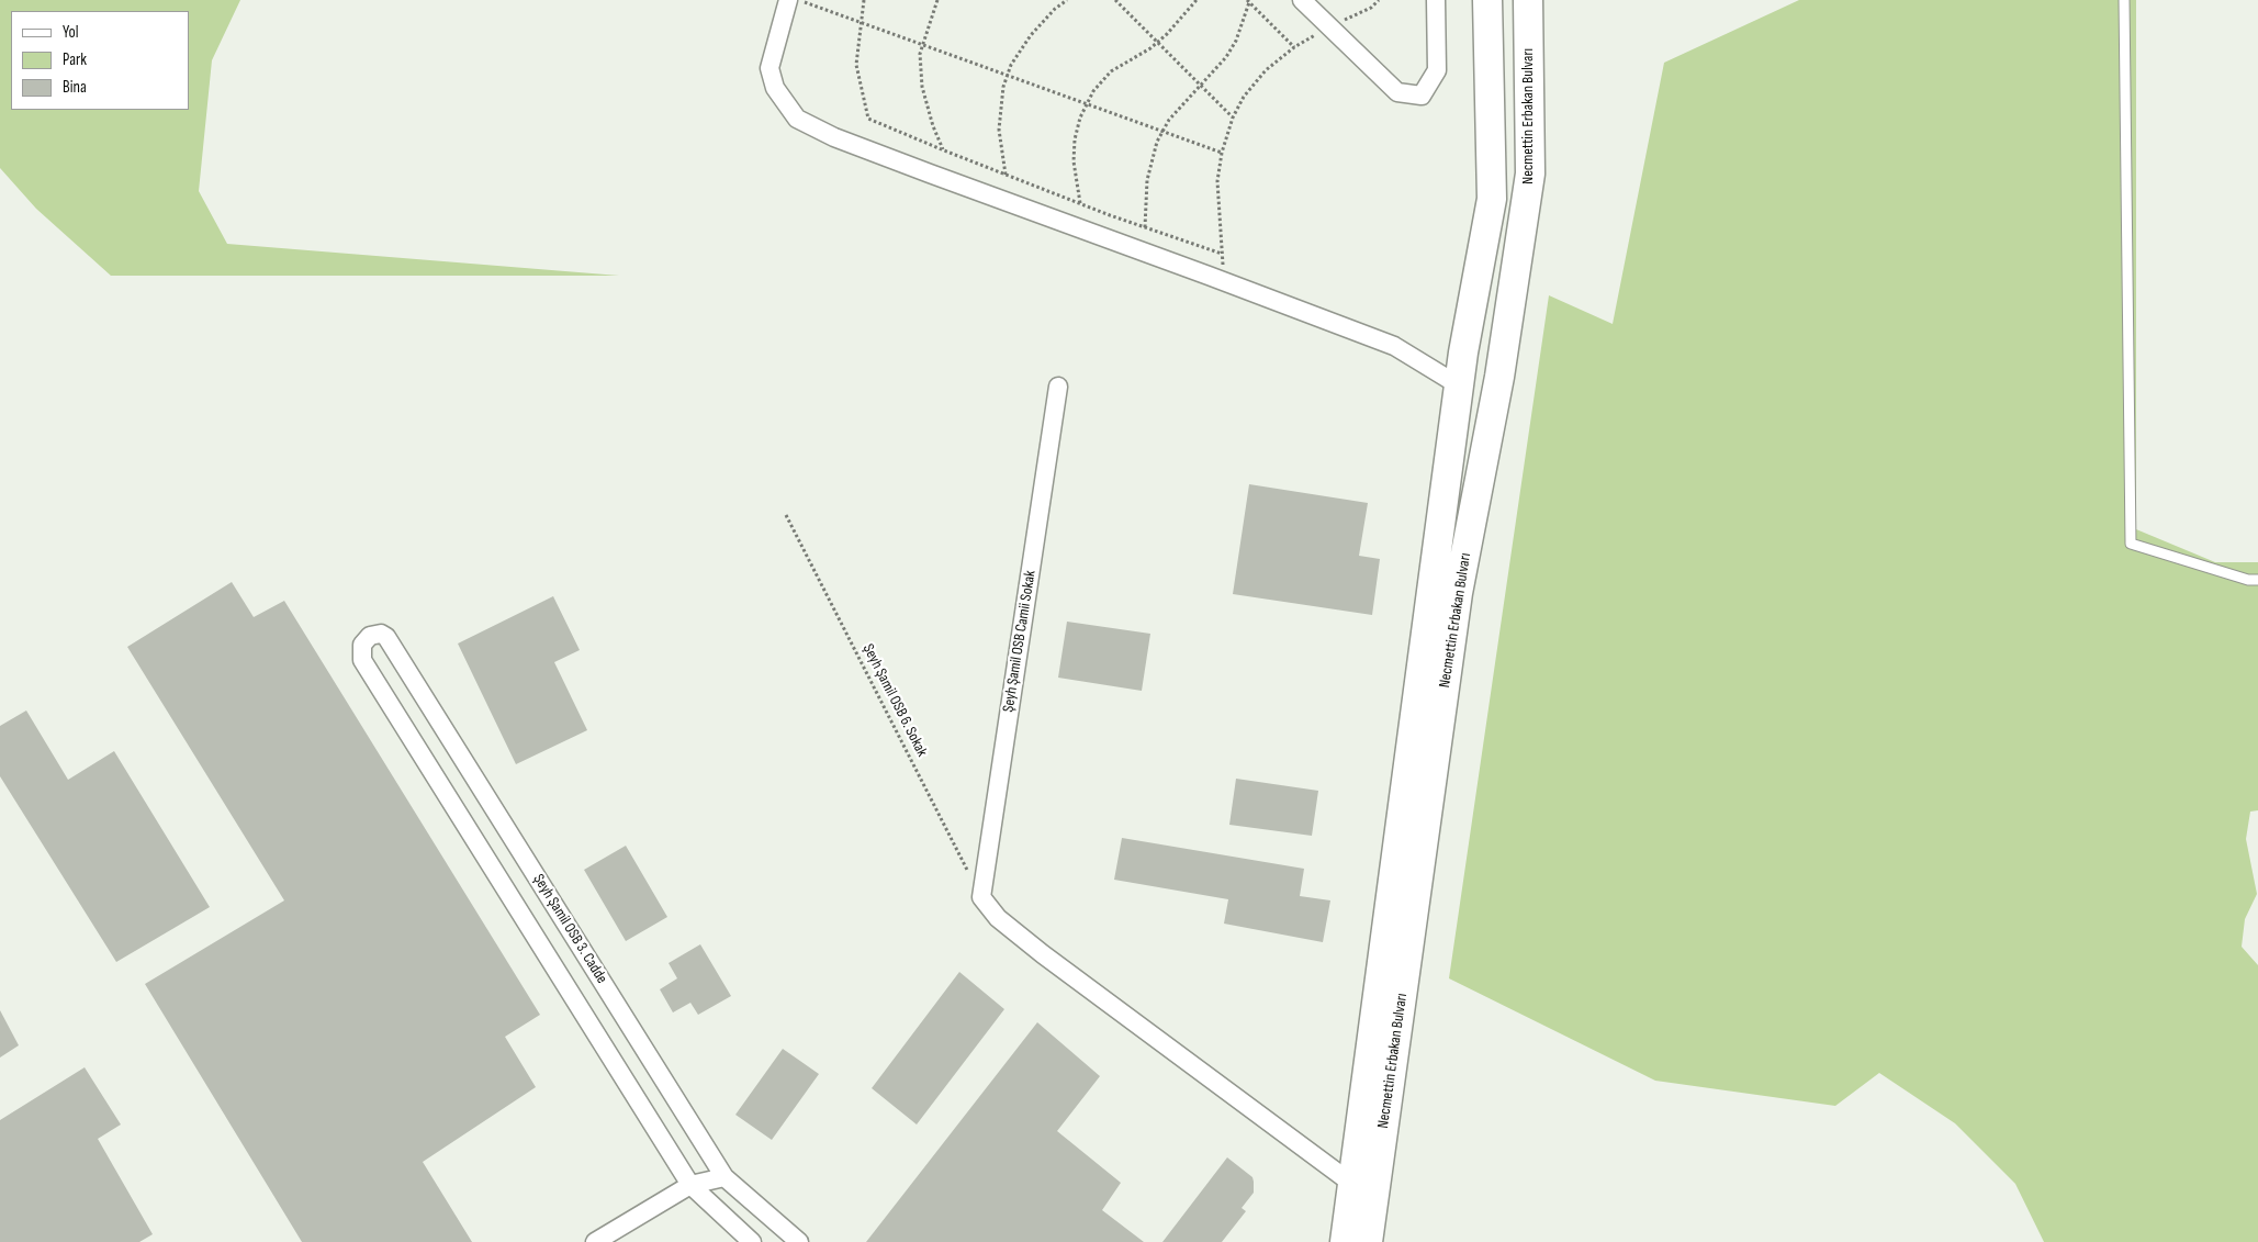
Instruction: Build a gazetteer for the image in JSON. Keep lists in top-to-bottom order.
{
  "streets": {
    "main road": ["Necmettin Erbakan Bulvarı"],
    "street": ["Şeyh Şamil OSB Camii Sokak", "Şeyh Şamil OSB 3. Cadde"],
    "path": ["Şeyh Şamil OSB 6. Sokak"]
  },
  "crossings": [
    ["Şeyh Şamil OSB Camii Sokak", "Şeyh Şamil OSB 6. Sokak"]
  ],
  "legend": ["Yol", "Park", "Bina"]
}
